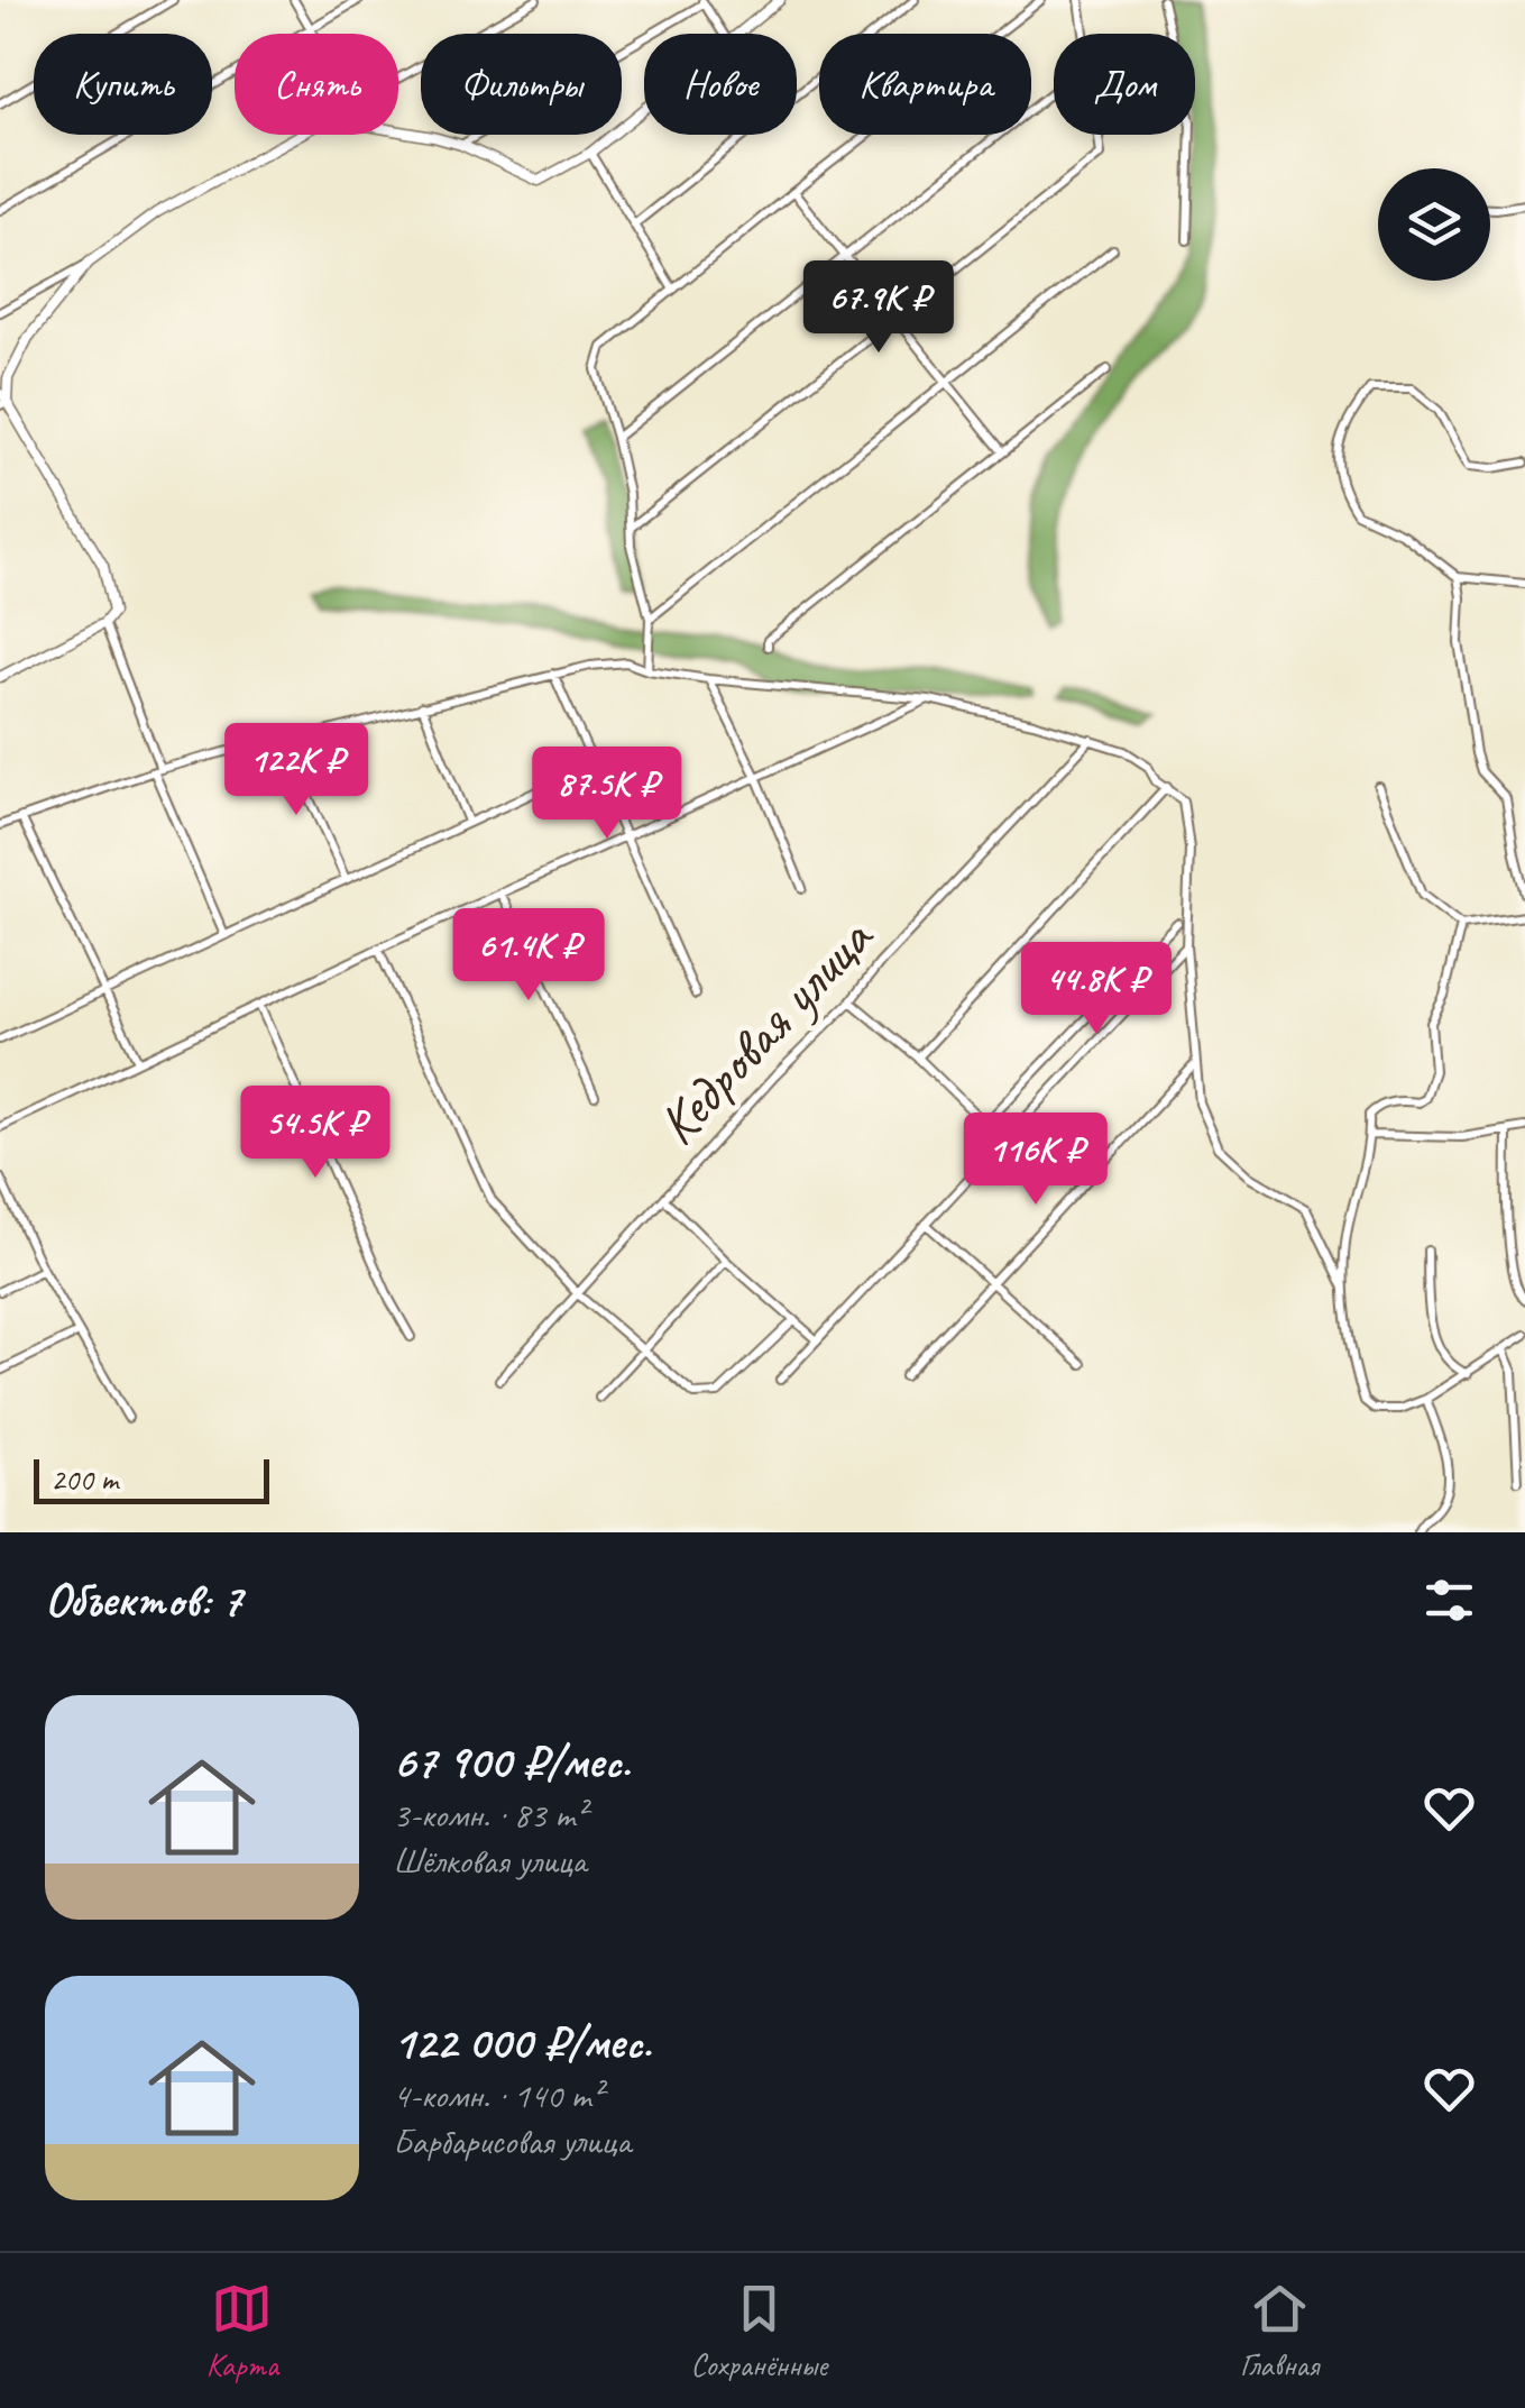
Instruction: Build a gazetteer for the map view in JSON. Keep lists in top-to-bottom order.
{
  "streets": {
    "street": ["Кедровая улица"]
  },
  "scale_bar": "200 m",
  "page": {
    "chip": [
      "Купить",
      "Снять",
      "Фильтры",
      "Новое",
      "Квартира",
      "Дом"
    ],
    "price": [
      "67.9K ₽",
      "122K ₽",
      "87.5K ₽",
      "61.4K ₽",
      "44.8K ₽",
      "54.5K ₽",
      "116K ₽"
    ],
    "scale": "200 m",
    "heading": "Объектов: 7",
    "list": [
      {
        "name": "67 900 ₽/мес.",
        "note": "3-комн. · 83 m² · Шёлковая улица"
      },
      {
        "name": "122 000 ₽/мес.",
        "note": "4-комн. · 140 m² · Барбарисовая улица"
      }
    ],
    "tabs": ["Карта", "Сохранённые", "Главная"]
  }
}
